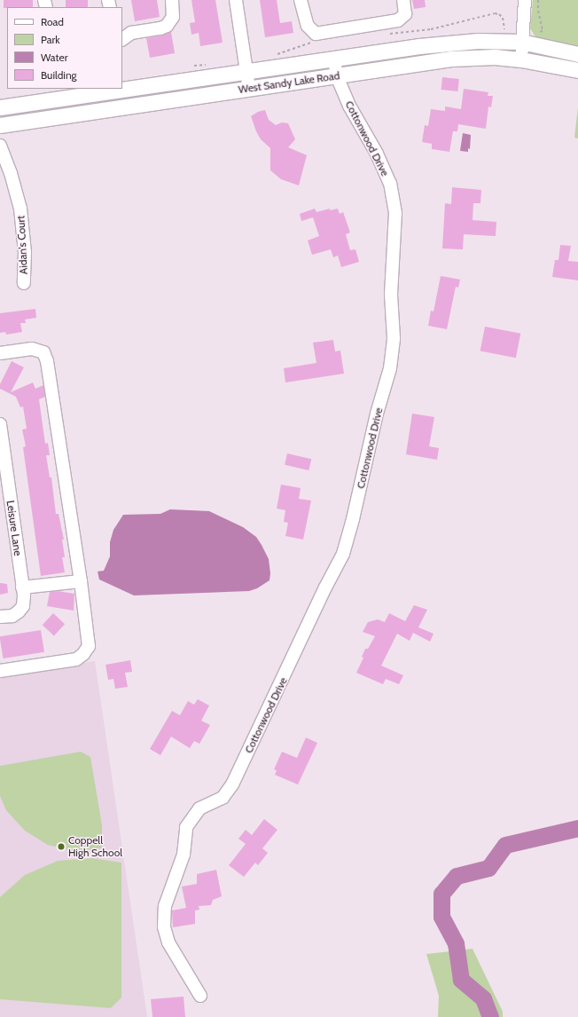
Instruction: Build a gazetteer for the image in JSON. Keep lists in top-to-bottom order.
{
  "streets": {
    "main road": ["West Sandy Lake Road"],
    "street": ["Cottonwood Drive", "Aidan's Court", "Leisure Lane"]
  },
  "crossings": [
    ["West Sandy Lake Road", "Cottonwood Drive"]
  ],
  "places": ["Coppell High School"],
  "legend": [
    "Road",
    "Park",
    "Water",
    "Building"
  ]
}
